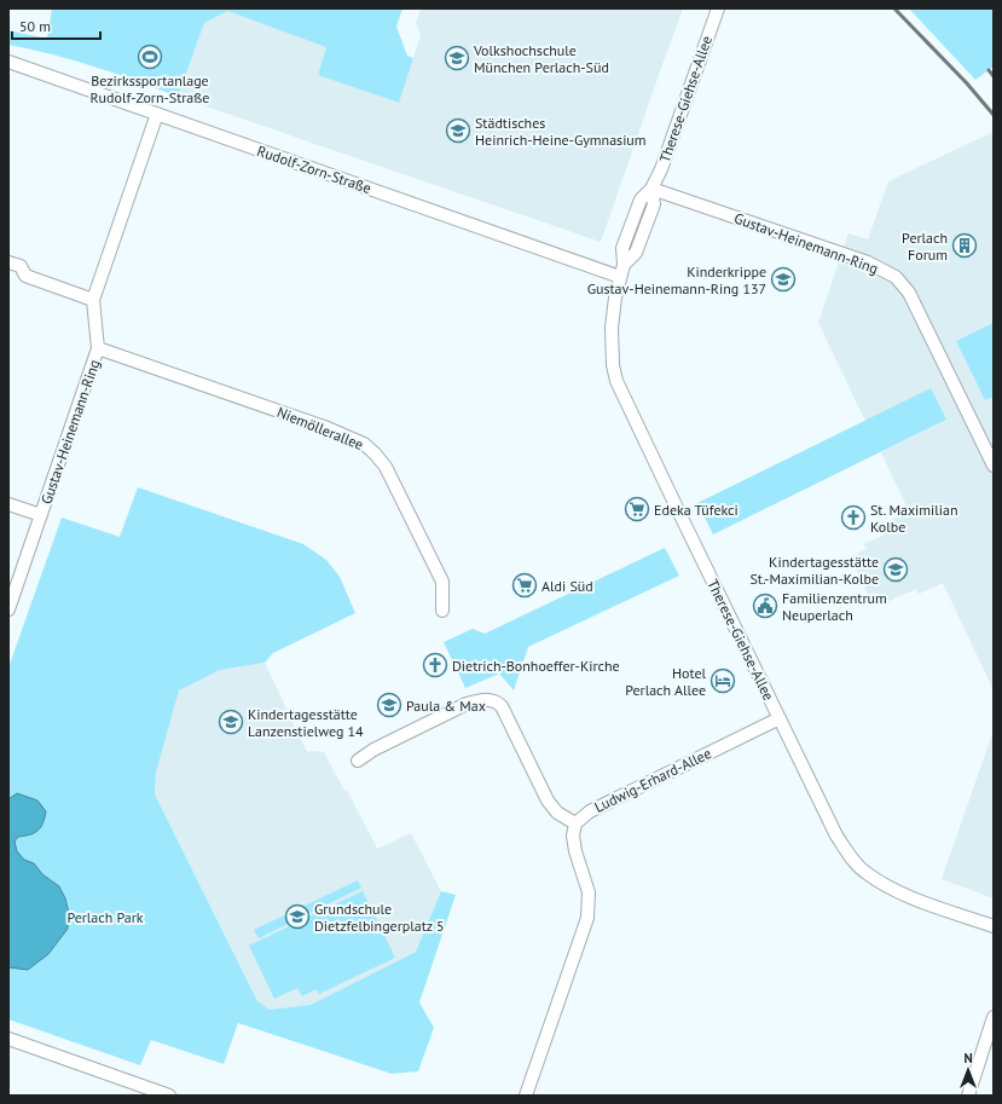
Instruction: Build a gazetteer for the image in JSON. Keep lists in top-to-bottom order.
{
  "streets": {
    "street": [
      "Therese-Giehse-Allee",
      "Rudolf-Zorn-Straße",
      "Gustav-Heinemann-Ring",
      "Niemöllerallee",
      "Ludwig-Erhard-Allee"
    ]
  },
  "crossings": [
    ["Therese-Giehse-Allee", "Rudolf-Zorn-Straße"],
    ["Therese-Giehse-Allee", "Gustav-Heinemann-Ring"],
    ["Therese-Giehse-Allee", "Ludwig-Erhard-Allee"],
    ["Rudolf-Zorn-Straße", "Gustav-Heinemann-Ring"],
    ["Gustav-Heinemann-Ring", "Niemöllerallee"]
  ],
  "parks": ["Perlach Park"],
  "places": {
    "sports": ["Bezirkssportanlage Rudolf-Zorn-Straße"],
    "school or university": [
      "Volkshochschule München Perlach-Süd",
      "Städtisches Heinrich-Heine-Gymnasium",
      "Kinderkrippe Gustav-Heinemann-Ring 137",
      "Kindertagesstätte St.-Maximilian-Kolbe",
      "Paula & Max",
      "Kindertagesstätte Lanzenstielweg 14",
      "Grundschule Dietzfelbingerplatz 5"
    ],
    "building": ["Perlach Forum"],
    "supermarket": ["Edeka Tüfekci", "Aldi Süd"],
    "church": ["St. Maximilian Kolbe", "Dietrich-Bonhoeffer-Kirche"],
    "public building": ["Familienzentrum Neuperlach"],
    "hotel": ["Hotel Perlach Allee"]
  },
  "scale_bar": "50 m",
  "north": "top"
}
